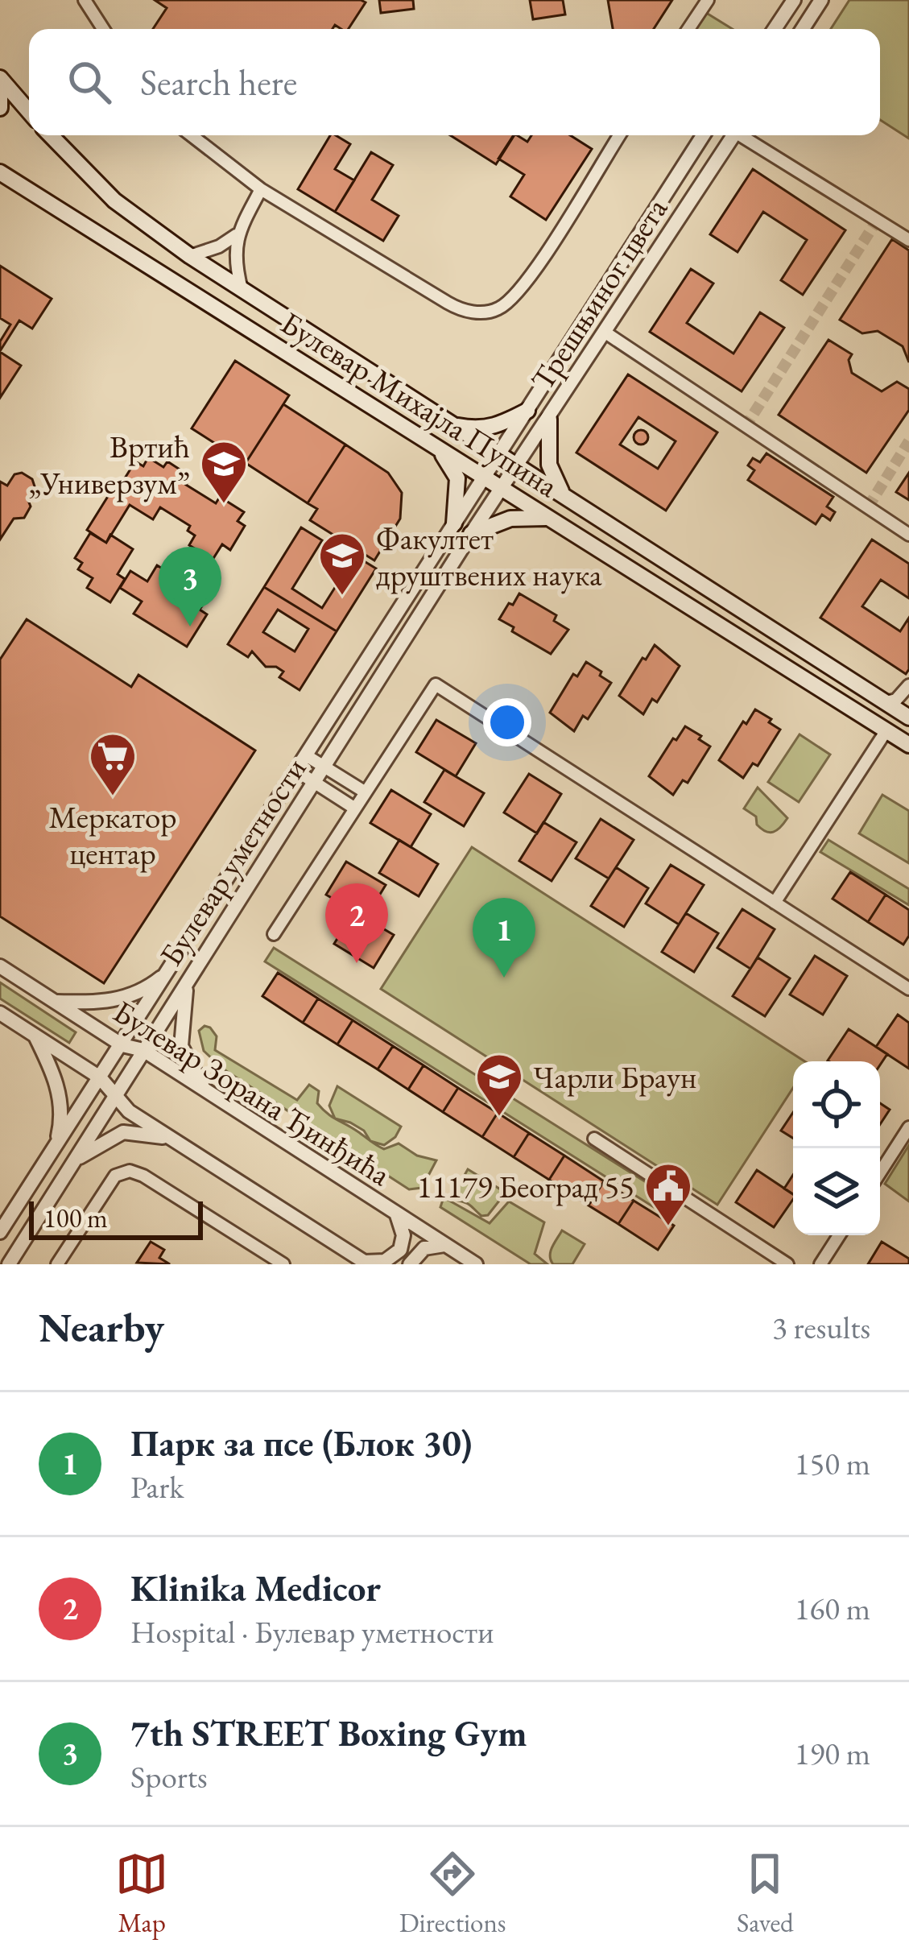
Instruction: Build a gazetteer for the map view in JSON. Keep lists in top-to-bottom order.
{
  "streets": {
    "main road": ["Булевар Михајла Пупина"],
    "street": ["Трешњиног цвета", "Булевар уметности", "Булевар Зорана Ђинђића"]
  },
  "crossings": [
    ["Трешњиног цвета", "Булевар Михајла Пупина"],
    ["Трешњиног цвета", "Булевар уметности"],
    ["Булевар Михајла Пупина", "Булевар уметности"],
    ["Булевар уметности", "Булевар Зорана Ђинђића"]
  ],
  "places": {
    "school or university": ["Вртић „Универзум”", "Факултет друштвених наука", "Чарли Браун"],
    "supermarket": ["Меркатор центар"],
    "public building": ["11179 Београд 55"]
  },
  "scale_bar": "100 m",
  "page": {
    "search": "Search here",
    "pins": ["3", "2", "1"],
    "scale": "100 m",
    "heading": ["Nearby", "3 results"],
    "list": [
      {
        "mark": "1",
        "name": "Парк за псе (Блок 30)",
        "note": "Park",
        "value": "150 m"
      },
      {
        "mark": "2",
        "name": "Klinika Medicor",
        "note": "Hospital · Булевар уметности",
        "value": "160 m"
      },
      {
        "mark": "3",
        "name": "7th STREET Boxing Gym",
        "note": "Sports",
        "value": "190 m"
      }
    ],
    "nav": ["Map", "Directions", "Saved"]
  }
}
